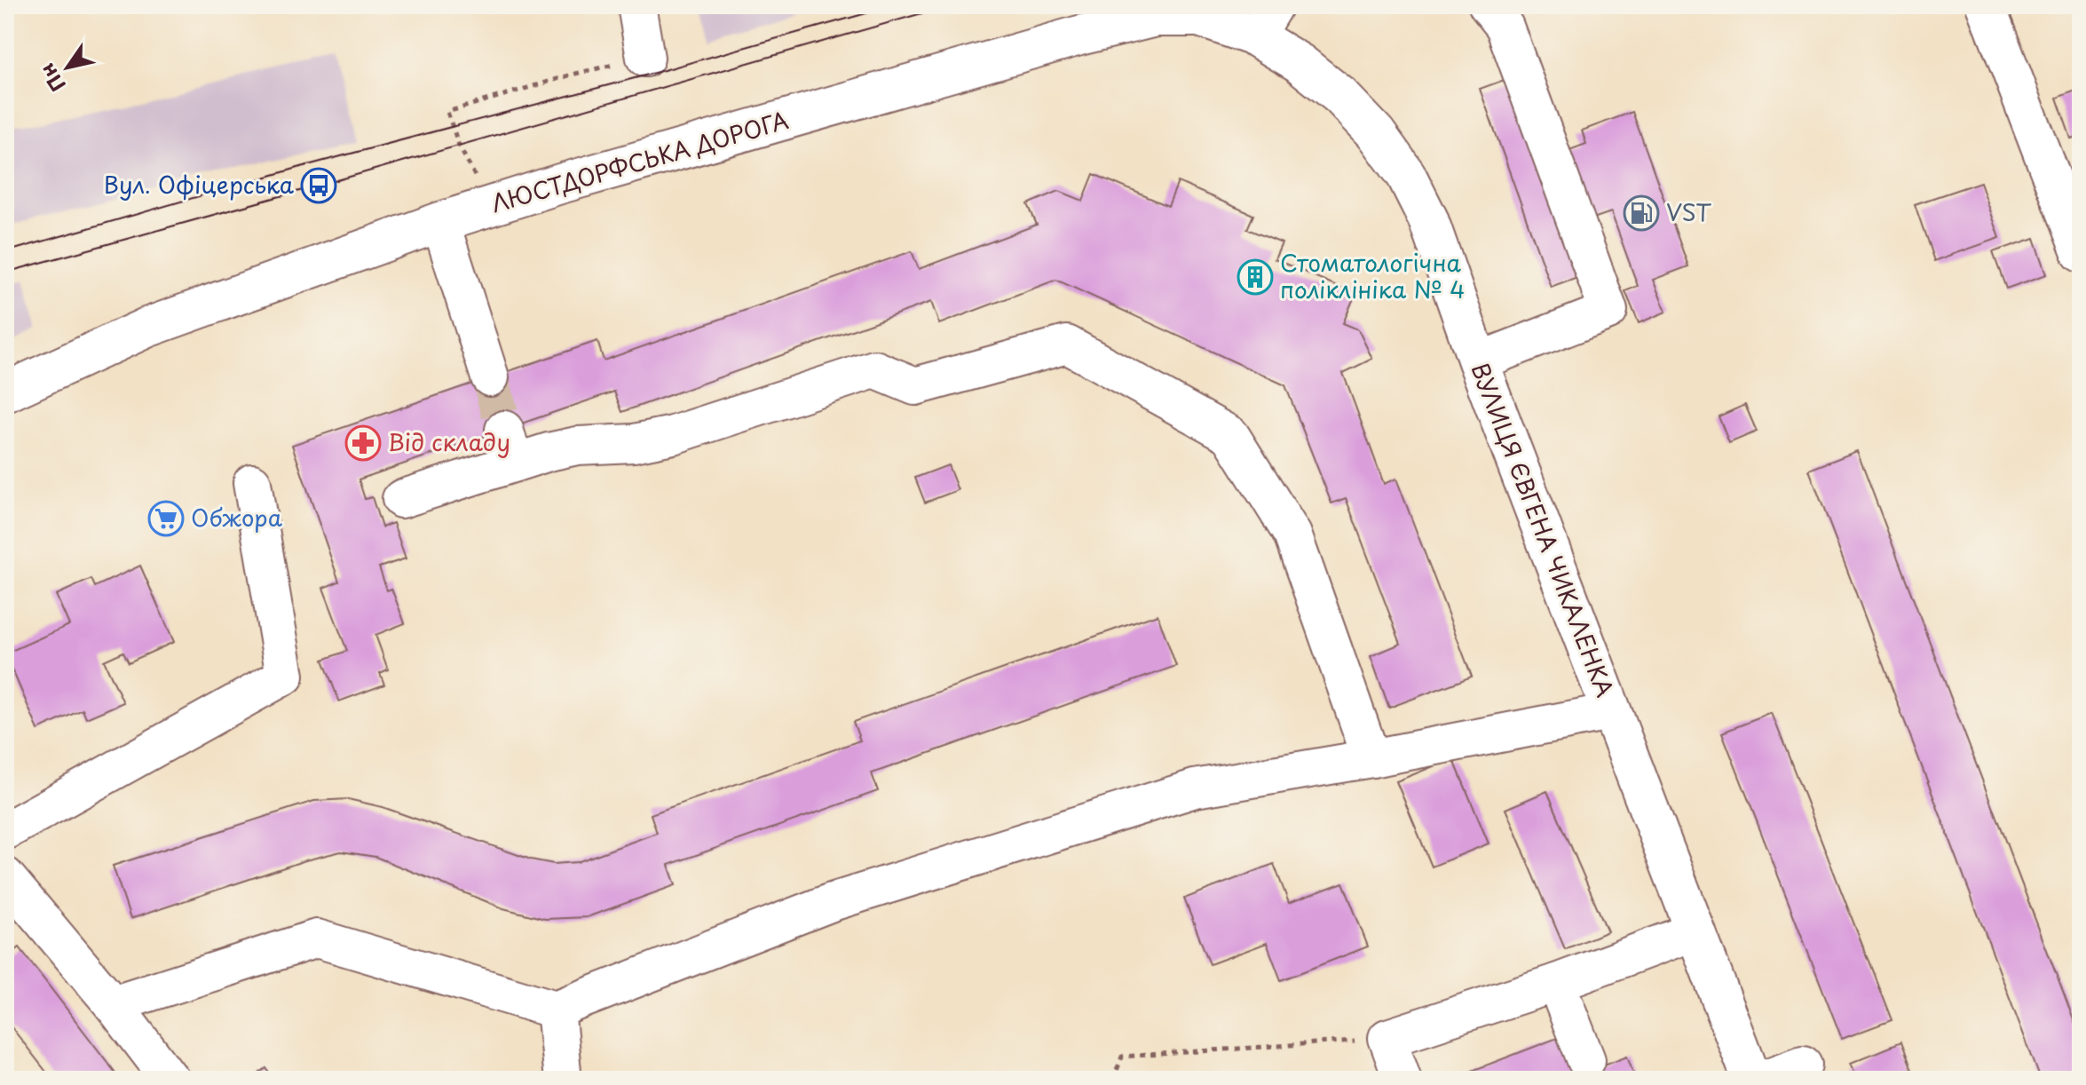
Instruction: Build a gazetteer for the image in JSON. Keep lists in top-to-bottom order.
{
  "streets": {
    "main road": ["ЛЮСТДОРФСЬКА ДОРОГА", "ВУЛИЦЯ ЄВГЕНА ЧИКАЛЕНКА"]
  },
  "crossings": [
    ["ЛЮСТДОРФСЬКА ДОРОГА", "ВУЛИЦЯ ЄВГЕНА ЧИКАЛЕНКА"]
  ],
  "places": {
    "bus stop": ["Вул. Офіцерська"],
    "fuel station": ["VST"],
    "building": ["Стоматологічна поліклініка № 4"],
    "pharmacy": ["Від складу"],
    "supermarket": ["Обжора"]
  },
  "north": "bottom left"
}
